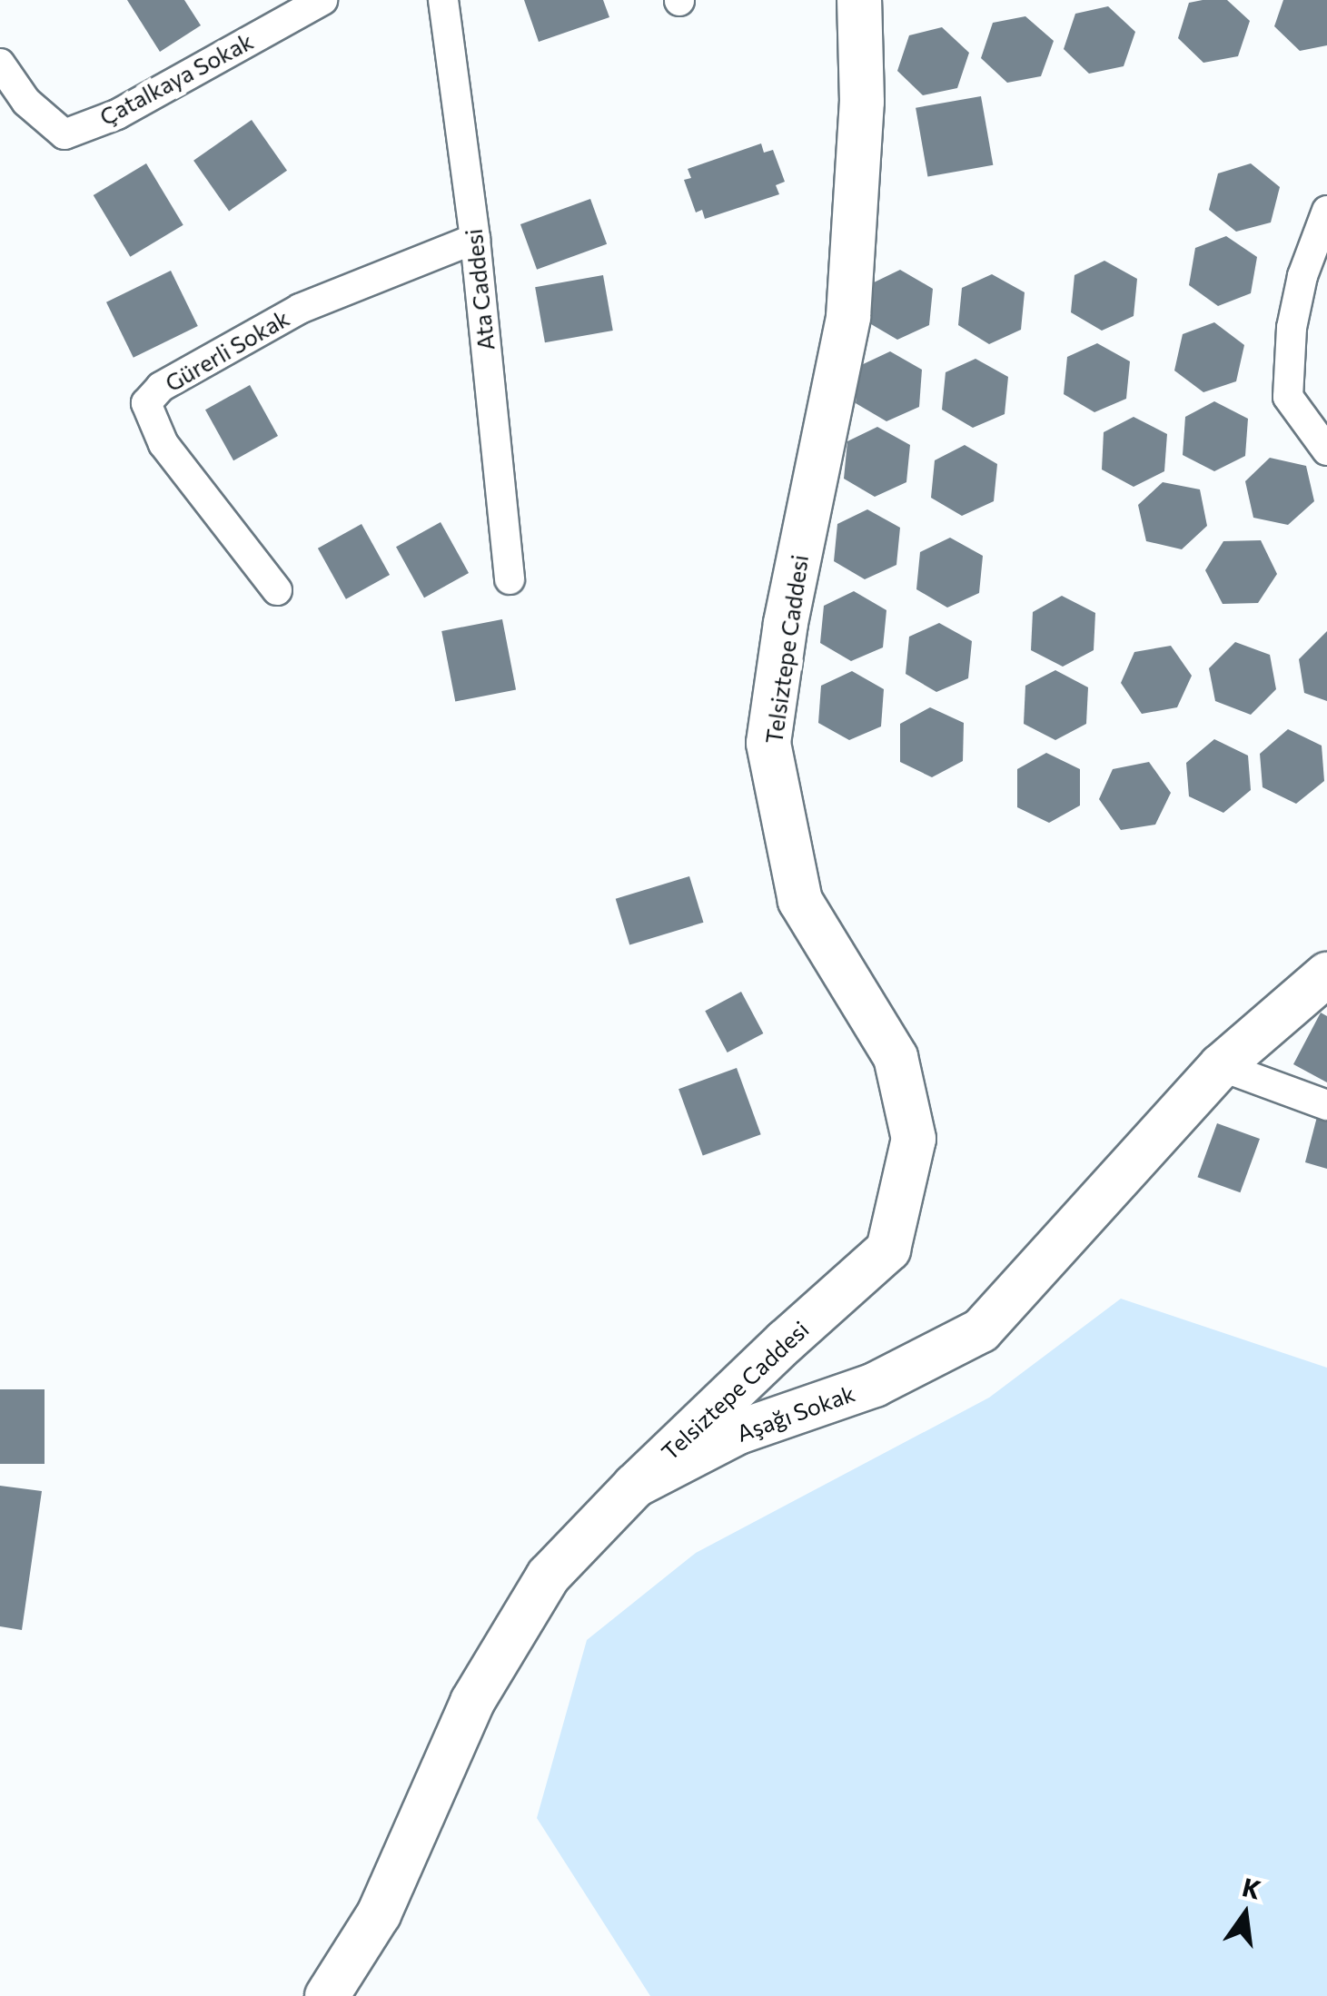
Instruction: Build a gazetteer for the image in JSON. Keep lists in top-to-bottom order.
{
  "streets": {
    "street": [
      "Çatalkaya Sokak",
      "Ata Caddesi",
      "Gürerli Sokak",
      "Telsiztepe Caddesi",
      "Aşağı Sokak"
    ]
  },
  "crossings": [
    ["Ata Caddesi", "Gürerli Sokak"],
    ["Telsiztepe Caddesi", "Aşağı Sokak"]
  ],
  "north": "top"
}
